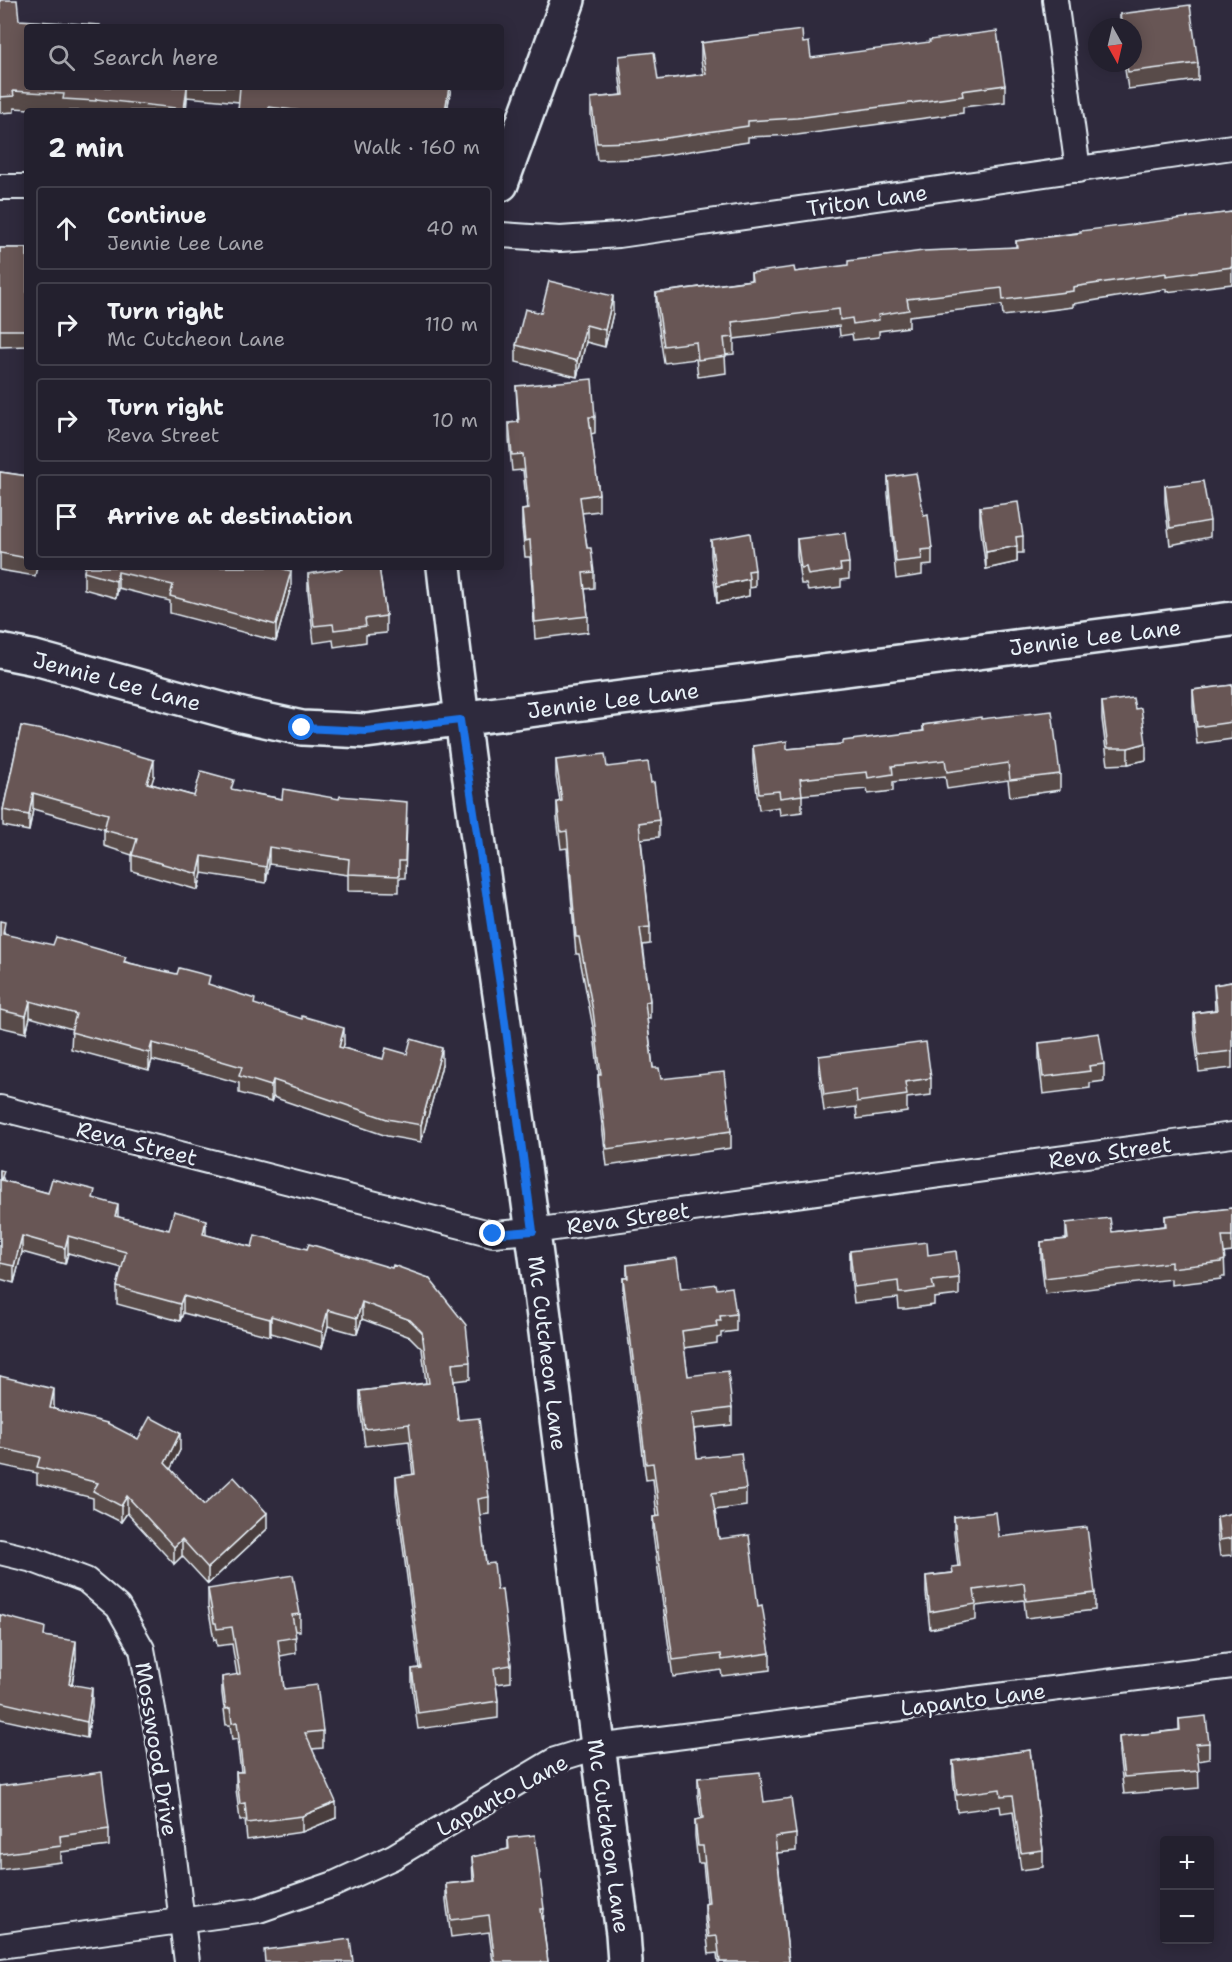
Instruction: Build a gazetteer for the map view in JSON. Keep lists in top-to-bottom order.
{
  "streets": {
    "street": [
      "Triton Lane",
      "Jennie Lee Lane",
      "Reva Street",
      "Mc Cutcheon Lane",
      "Lapanto Lane",
      "Mosswood Drive"
    ]
  },
  "crossings": [
    ["Jennie Lee Lane", "Mc Cutcheon Lane"],
    ["Reva Street", "Mc Cutcheon Lane"],
    ["Mc Cutcheon Lane", "Lapanto Lane"],
    ["Lapanto Lane", "Mosswood Drive"]
  ],
  "north": "bottom",
  "page": {
    "search": "Search here",
    "heading": ["2 min", "Walk · 160 m"],
    "list": [
      ["Continue", "Jennie Lee Lane", "40 m"],
      ["Turn right", "Mc Cutcheon Lane", "110 m"],
      ["Turn right", "Reva Street", "10 m"],
      "Arrive at destination"
    ],
    "map_buttons": ["+", "−"]
  }
}
